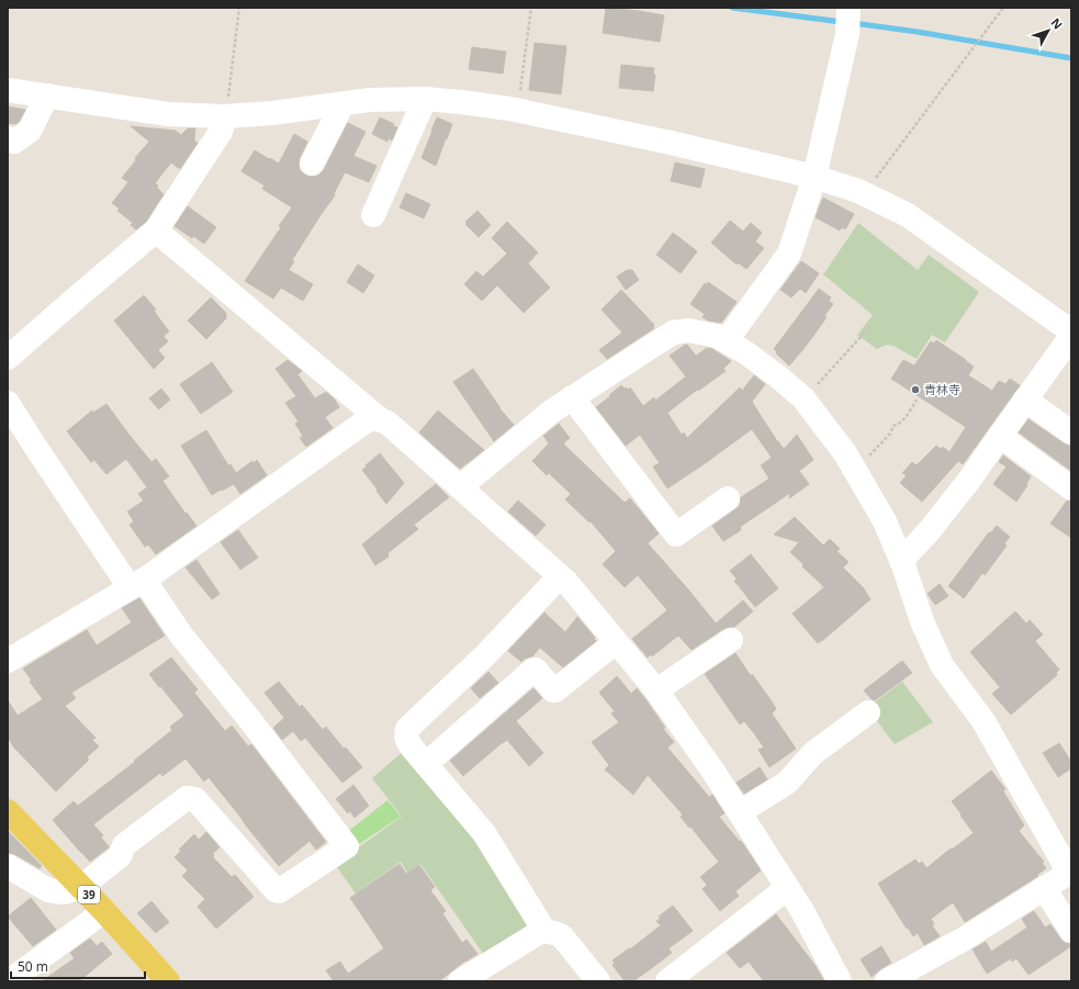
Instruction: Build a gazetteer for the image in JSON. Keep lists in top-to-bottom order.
{
  "streets": {
    "main road": ["39"]
  },
  "places": ["青林寺"],
  "scale_bar": "50 m",
  "north": "top right"
}
